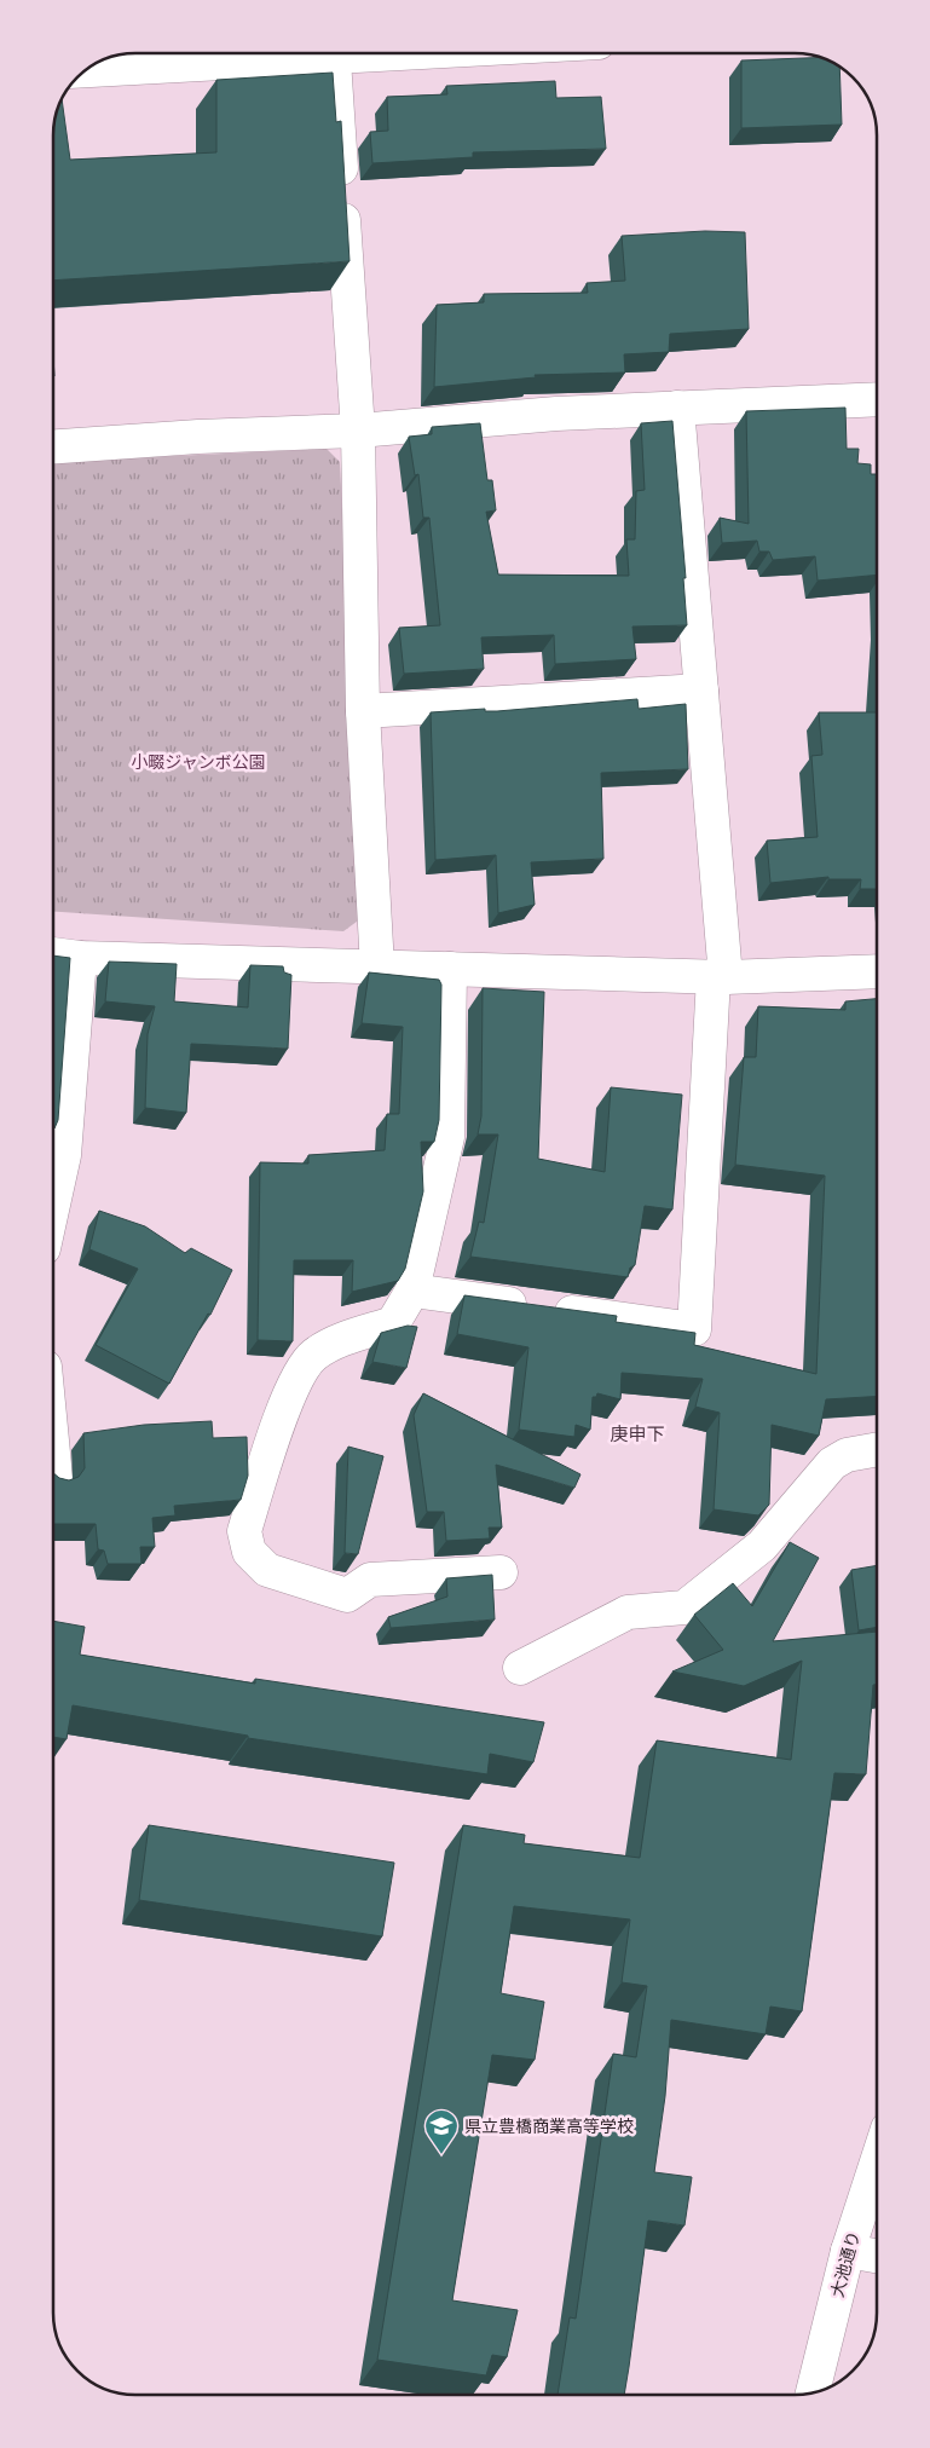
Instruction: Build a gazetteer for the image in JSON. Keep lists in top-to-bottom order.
{
  "streets": {
    "street": ["大池通り"]
  },
  "districts": ["庚申下"],
  "parks": ["小畷ジャンボ公園"],
  "places": {
    "school or university": ["県立豊橋商業高等学校"]
  }
}
